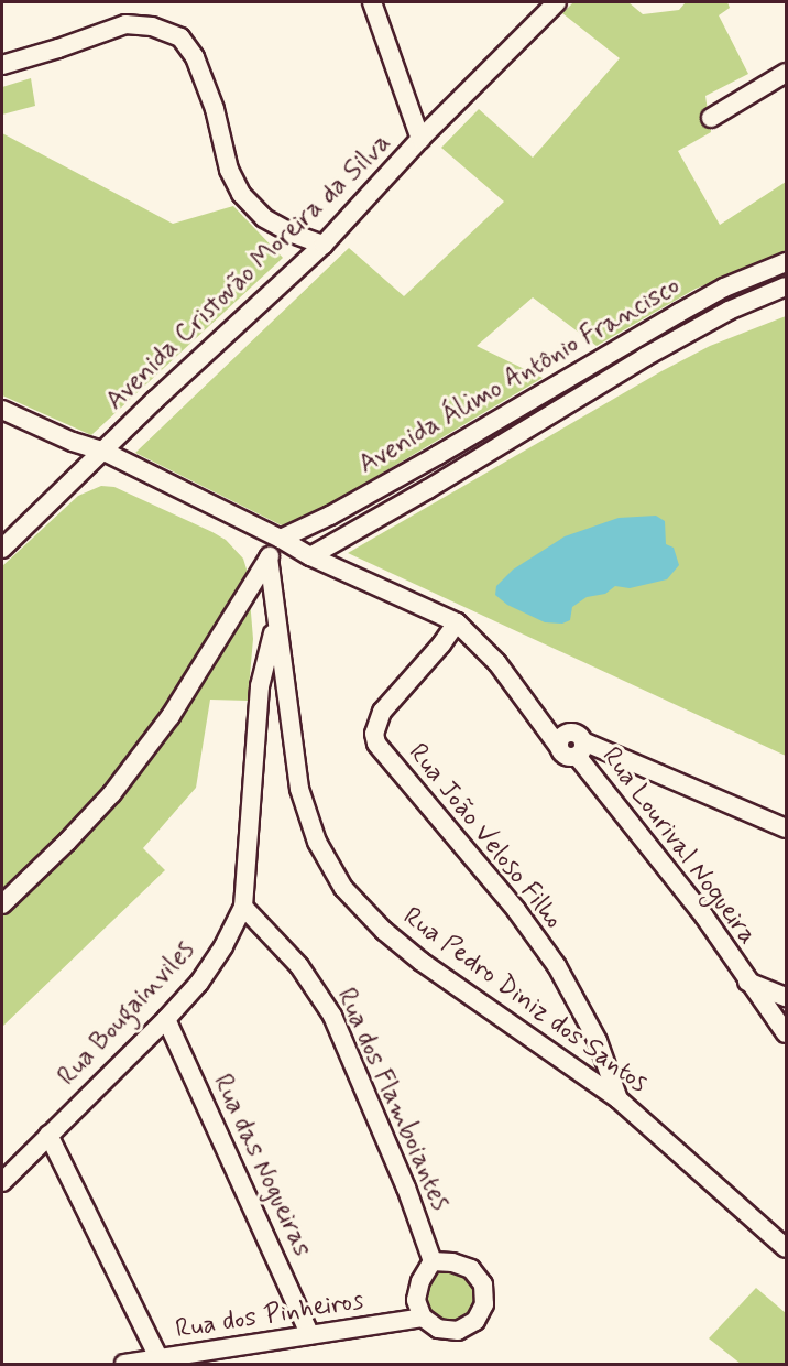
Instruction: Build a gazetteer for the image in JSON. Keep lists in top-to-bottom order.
{
  "streets": {
    "street": [
      "Avenida Cristovão Moreira da Silva",
      "Avenida Álimo Antônio Francisco",
      "Rua João Veloso Filho",
      "Rua Lourival Nogueira",
      "Rua Pedro Diniz dos Santos",
      "Rua Bougainviles",
      "Rua dos Flamboiantes",
      "Rua das Nogueiras",
      "Rua dos Pinheiros"
    ]
  },
  "crossings": [
    ["Rua João Veloso Filho", "Rua Pedro Diniz dos Santos"],
    ["Rua Pedro Diniz dos Santos", "Rua Bougainviles"],
    ["Rua Bougainviles", "Rua dos Flamboiantes"],
    ["Rua Bougainviles", "Rua das Nogueiras"],
    ["Rua dos Flamboiantes", "Rua dos Pinheiros"],
    ["Rua das Nogueiras", "Rua dos Pinheiros"]
  ]
}
